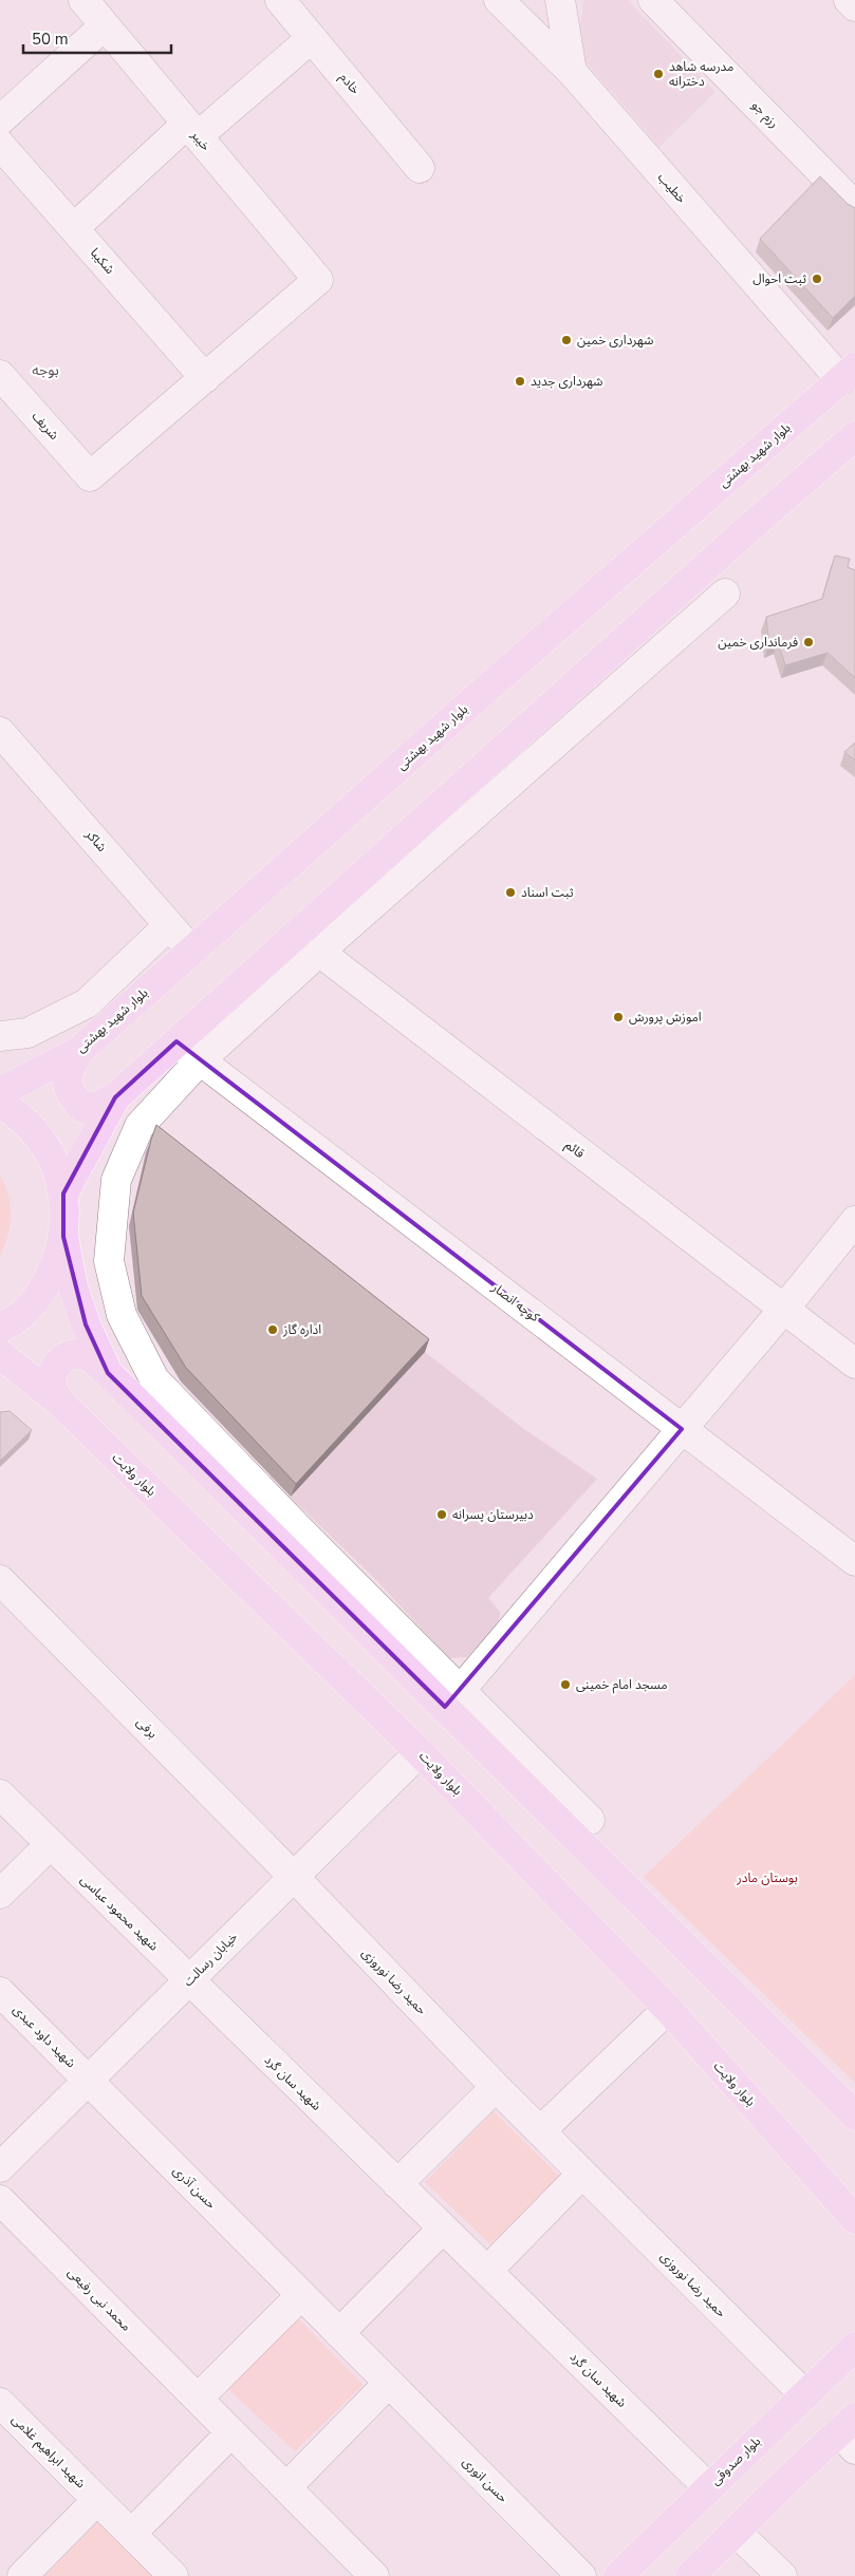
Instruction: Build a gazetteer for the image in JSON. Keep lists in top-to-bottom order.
{
  "streets": {
    "main road": ["بلوار شهید بهشتی", "بلوار ولایت", "بلوار صدوقی"],
    "street": [
      "خادم",
      "رزم جو",
      "خیبر",
      "خطیب",
      "شکیبا",
      "شریف",
      "شاکر",
      "قائم",
      "کوچه انصار",
      "برفی",
      "شهید محمود عباسی",
      "خیابان رسالت",
      "حمید رضا نوروزی",
      "شهید داود عبدی",
      "شهید سان گرد",
      "حسن آذری",
      "محمد نبی رفیعی",
      "شهید ابراهیم غلامی",
      "حسن انوری"
    ]
  },
  "crossings": [
    ["خیبر", "شکیبا"],
    ["خیبر", "شریف"],
    ["خطیب", "بلوار شهید بهشتی"],
    ["شکیبا", "شریف"],
    ["بلوار شهید بهشتی", "شاکر"],
    ["بلوار ولایت", "خیابان رسالت"],
    ["برفی", "خیابان رسالت"],
    ["برفی", "حمید رضا نوروزی"],
    ["شهید محمود عباسی", "خیابان رسالت"],
    ["شهید محمود عباسی", "شهید سان گرد"],
    ["خیابان رسالت", "حمید رضا نوروزی"],
    ["خیابان رسالت", "شهید داود عبدی"],
    ["خیابان رسالت", "شهید سان گرد"],
    ["خیابان رسالت", "حسن آذری"],
    ["حمید رضا نوروزی", "بلوار صدوقی"],
    ["شهید داود عبدی", "حسن آذری"],
    ["شهید سان گرد", "بلوار صدوقی"],
    ["حسن آذری", "حسن انوری"]
  ],
  "districts": ["بوجه"],
  "parks": ["بوستان مادر"],
  "places": [
    "مدرسه شاهد دخترانه",
    "ثبت احوال",
    "شهرداری خمین",
    "شهرداری جدید",
    "فرمانداری خمین",
    "ثبت اسناد",
    "اموزش پرورش",
    "اداره گاز",
    "دبیرستان پسرانه",
    "مسجد امام خمینی"
  ],
  "scale_bar": "50 m"
}
